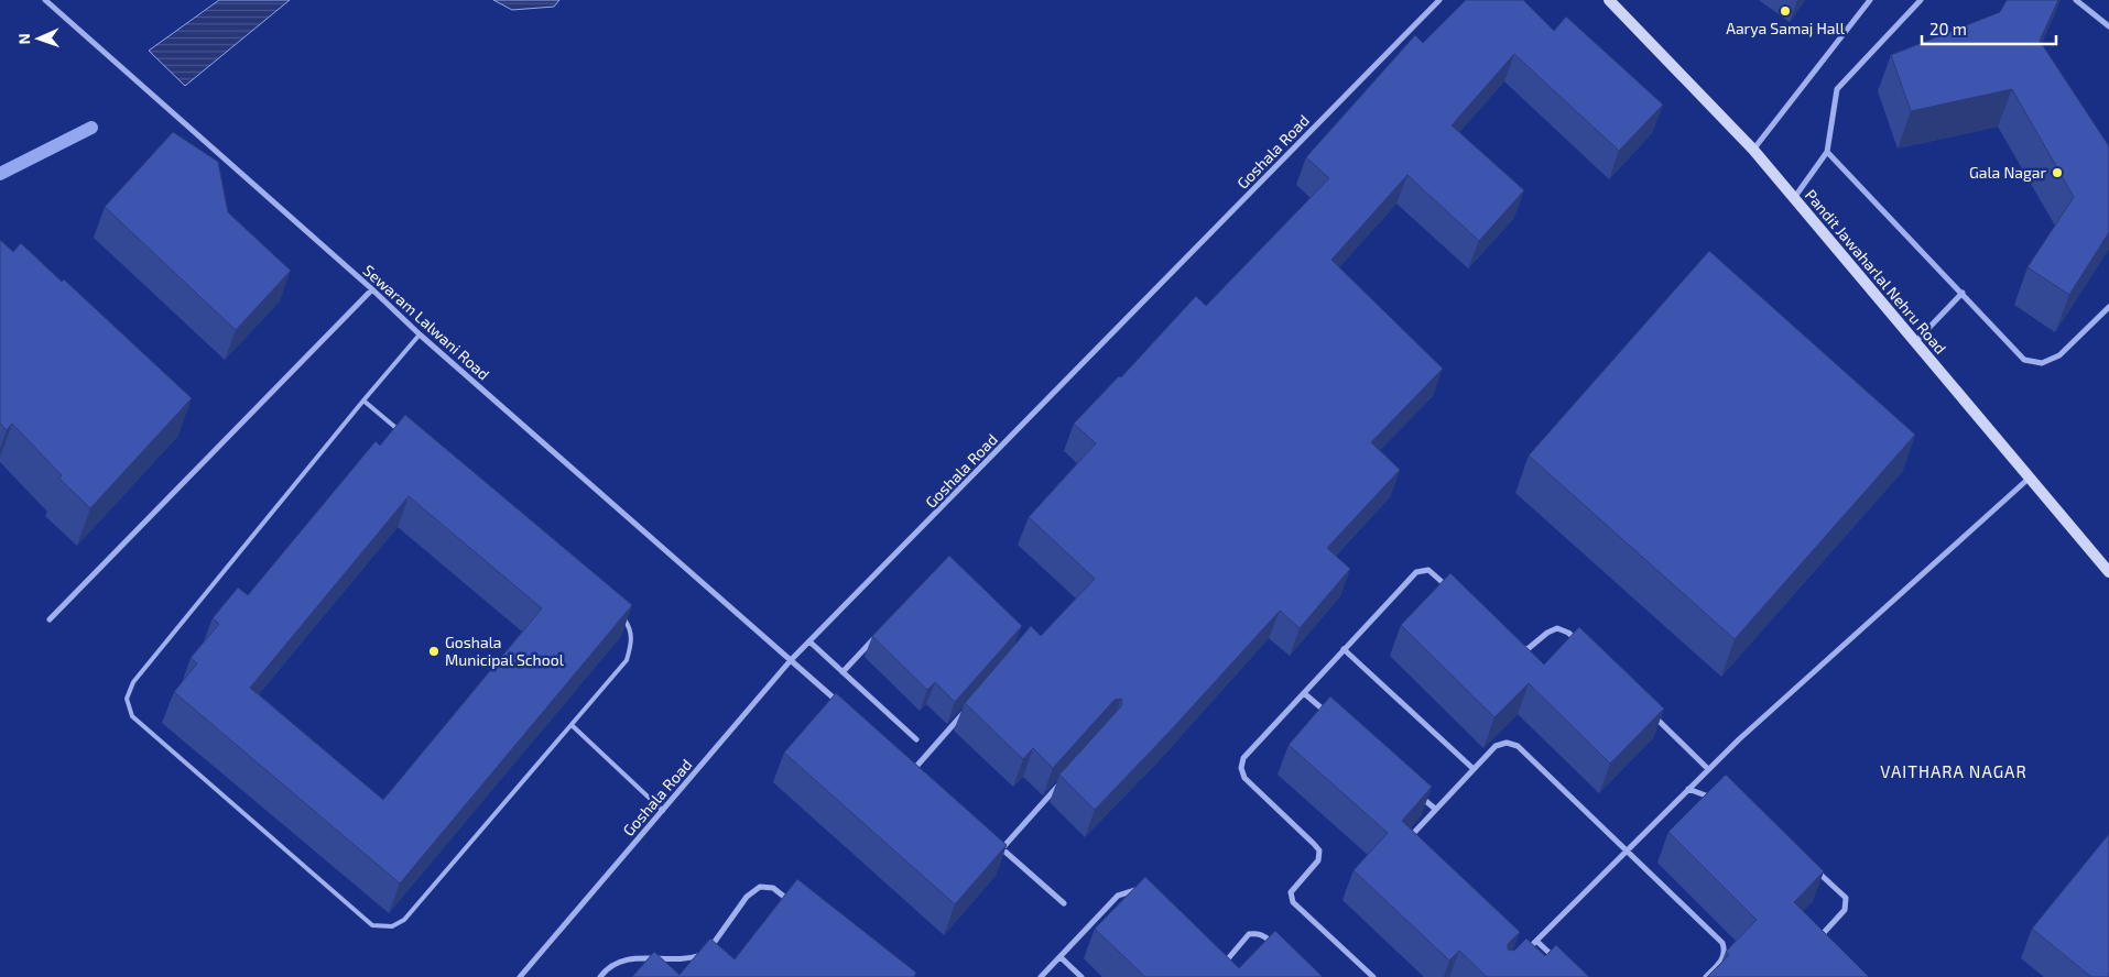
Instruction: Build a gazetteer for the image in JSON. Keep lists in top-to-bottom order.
{
  "streets": {
    "street": ["Goshala Road", "Pandit Jawaharlal Nehru Road", "Sewaram Lalwani Road"]
  },
  "crossings": [
    ["Goshala Road", "Sewaram Lalwani Road"]
  ],
  "districts": ["VAITHARA NAGAR"],
  "places": ["Aarya Samaj Hall", "Gala Nagar", "Goshala Municipal School"],
  "scale_bar": "20 m",
  "north": "left"
}
